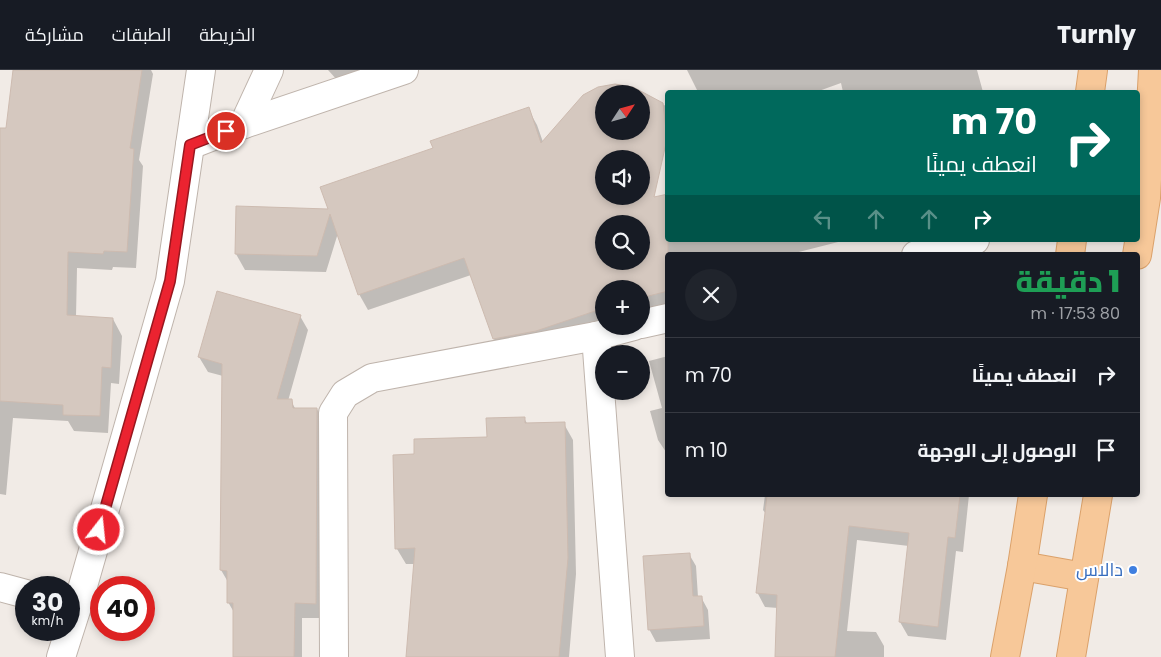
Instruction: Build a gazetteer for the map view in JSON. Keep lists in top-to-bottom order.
{
  "places": ["دالاس"],
  "north": "top right",
  "page": {
    "header": "Turnly",
    "nav": ["الخريطة", "الطبقات", "مشاركة"],
    "map_buttons": ["+", "−"],
    "turn": ["70 m", "انعطف يمينًا"],
    "heading": ["1 دقيقة", "80 m · 17:53"],
    "list": [
      {
        "name": "انعطف يمينًا",
        "value": "70 m"
      },
      {
        "name": "الوصول إلى الوجهة",
        "value": "10 m"
      }
    ],
    "speed": "30 km/h",
    "limit": "40"
  }
}
